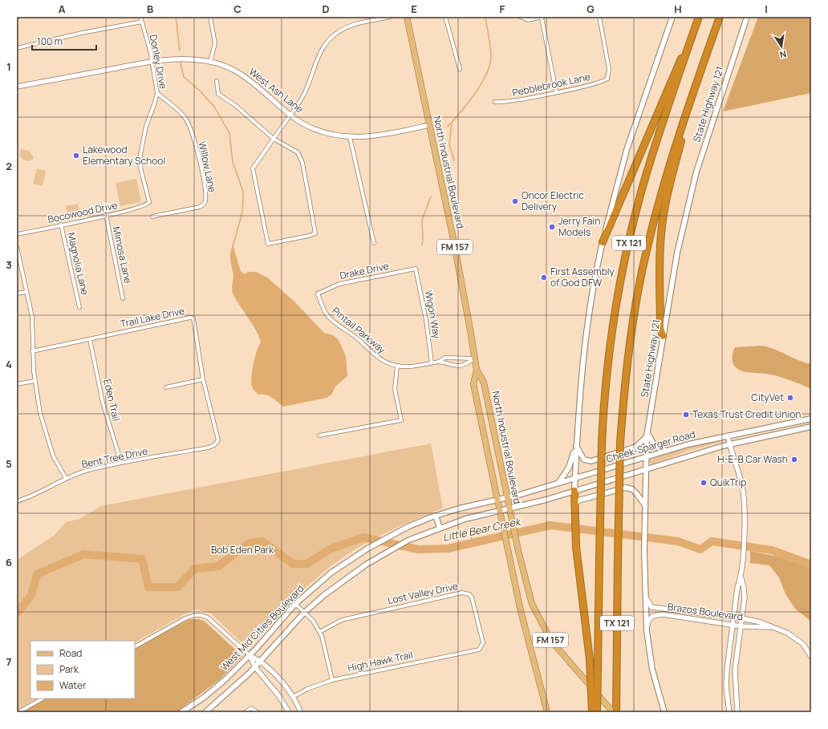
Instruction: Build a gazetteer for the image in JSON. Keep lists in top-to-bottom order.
{
  "streets": {
    "highway": ["TX 121"],
    "main road": [
      "State Highway 121",
      "North Industrial Boulevard",
      "FM 157",
      "Cheek-Sparger Road",
      "West Mid Cities Boulevard"
    ],
    "street": [
      "Donley Drive",
      "Pebblebrook Lane",
      "West Ash Lane",
      "Willow Lane",
      "Bocowood Drive",
      "Mimosa Lane",
      "Magnolia Lane",
      "Drake Drive",
      "Wigon Way",
      "Trail Lake Drive",
      "Pintail Parkway",
      "Eden Trail",
      "Bent Tree Drive",
      "Lost Valley Drive",
      "Brazos Boulevard",
      "High Hawk Trail"
    ]
  },
  "crossings": [
    ["Donley Drive", "West Ash Lane"],
    ["Donley Drive", "Willow Lane"],
    ["Donley Drive", "Bocowood Drive"],
    ["West Ash Lane", "North Industrial Boulevard"],
    ["State Highway 121", "Cheek-Sparger Road"],
    ["State Highway 121", "Brazos Boulevard"],
    ["North Industrial Boulevard", "Pintail Parkway"],
    ["North Industrial Boulevard", "Cheek-Sparger Road"],
    ["North Industrial Boulevard", "West Mid Cities Boulevard"],
    ["Bocowood Drive", "Mimosa Lane"],
    ["Bocowood Drive", "Magnolia Lane"],
    ["Drake Drive", "Wigon Way"],
    ["Drake Drive", "Pintail Parkway"],
    ["Wigon Way", "Pintail Parkway"],
    ["Trail Lake Drive", "Eden Trail"],
    ["Trail Lake Drive", "Bent Tree Drive"],
    ["Eden Trail", "Bent Tree Drive"],
    ["Cheek-Sparger Road", "West Mid Cities Boulevard"],
    ["Lost Valley Drive", "High Hawk Trail"]
  ],
  "water": ["Little Bear Creek"],
  "parks": ["Bob Eden Park"],
  "places": [
    "Lakewood Elementary School",
    "Oncor Electric Delivery",
    "Jerry Fain Models",
    "First Assembly of God DFW",
    "CityVet",
    "Texas Trust Credit Union",
    "H-E-B Car Wash",
    "QuikTrip"
  ],
  "legend": ["Road", "Park", "Water"],
  "scale_bar": "100 m",
  "north": "bottom",
  "grid": {
    "columns": [
      "A",
      "B",
      "C",
      "D",
      "E",
      "F",
      "G",
      "H",
      "I"
    ],
    "rows": [
      "1",
      "2",
      "3",
      "4",
      "5",
      "6",
      "7"
    ]
  }
}
